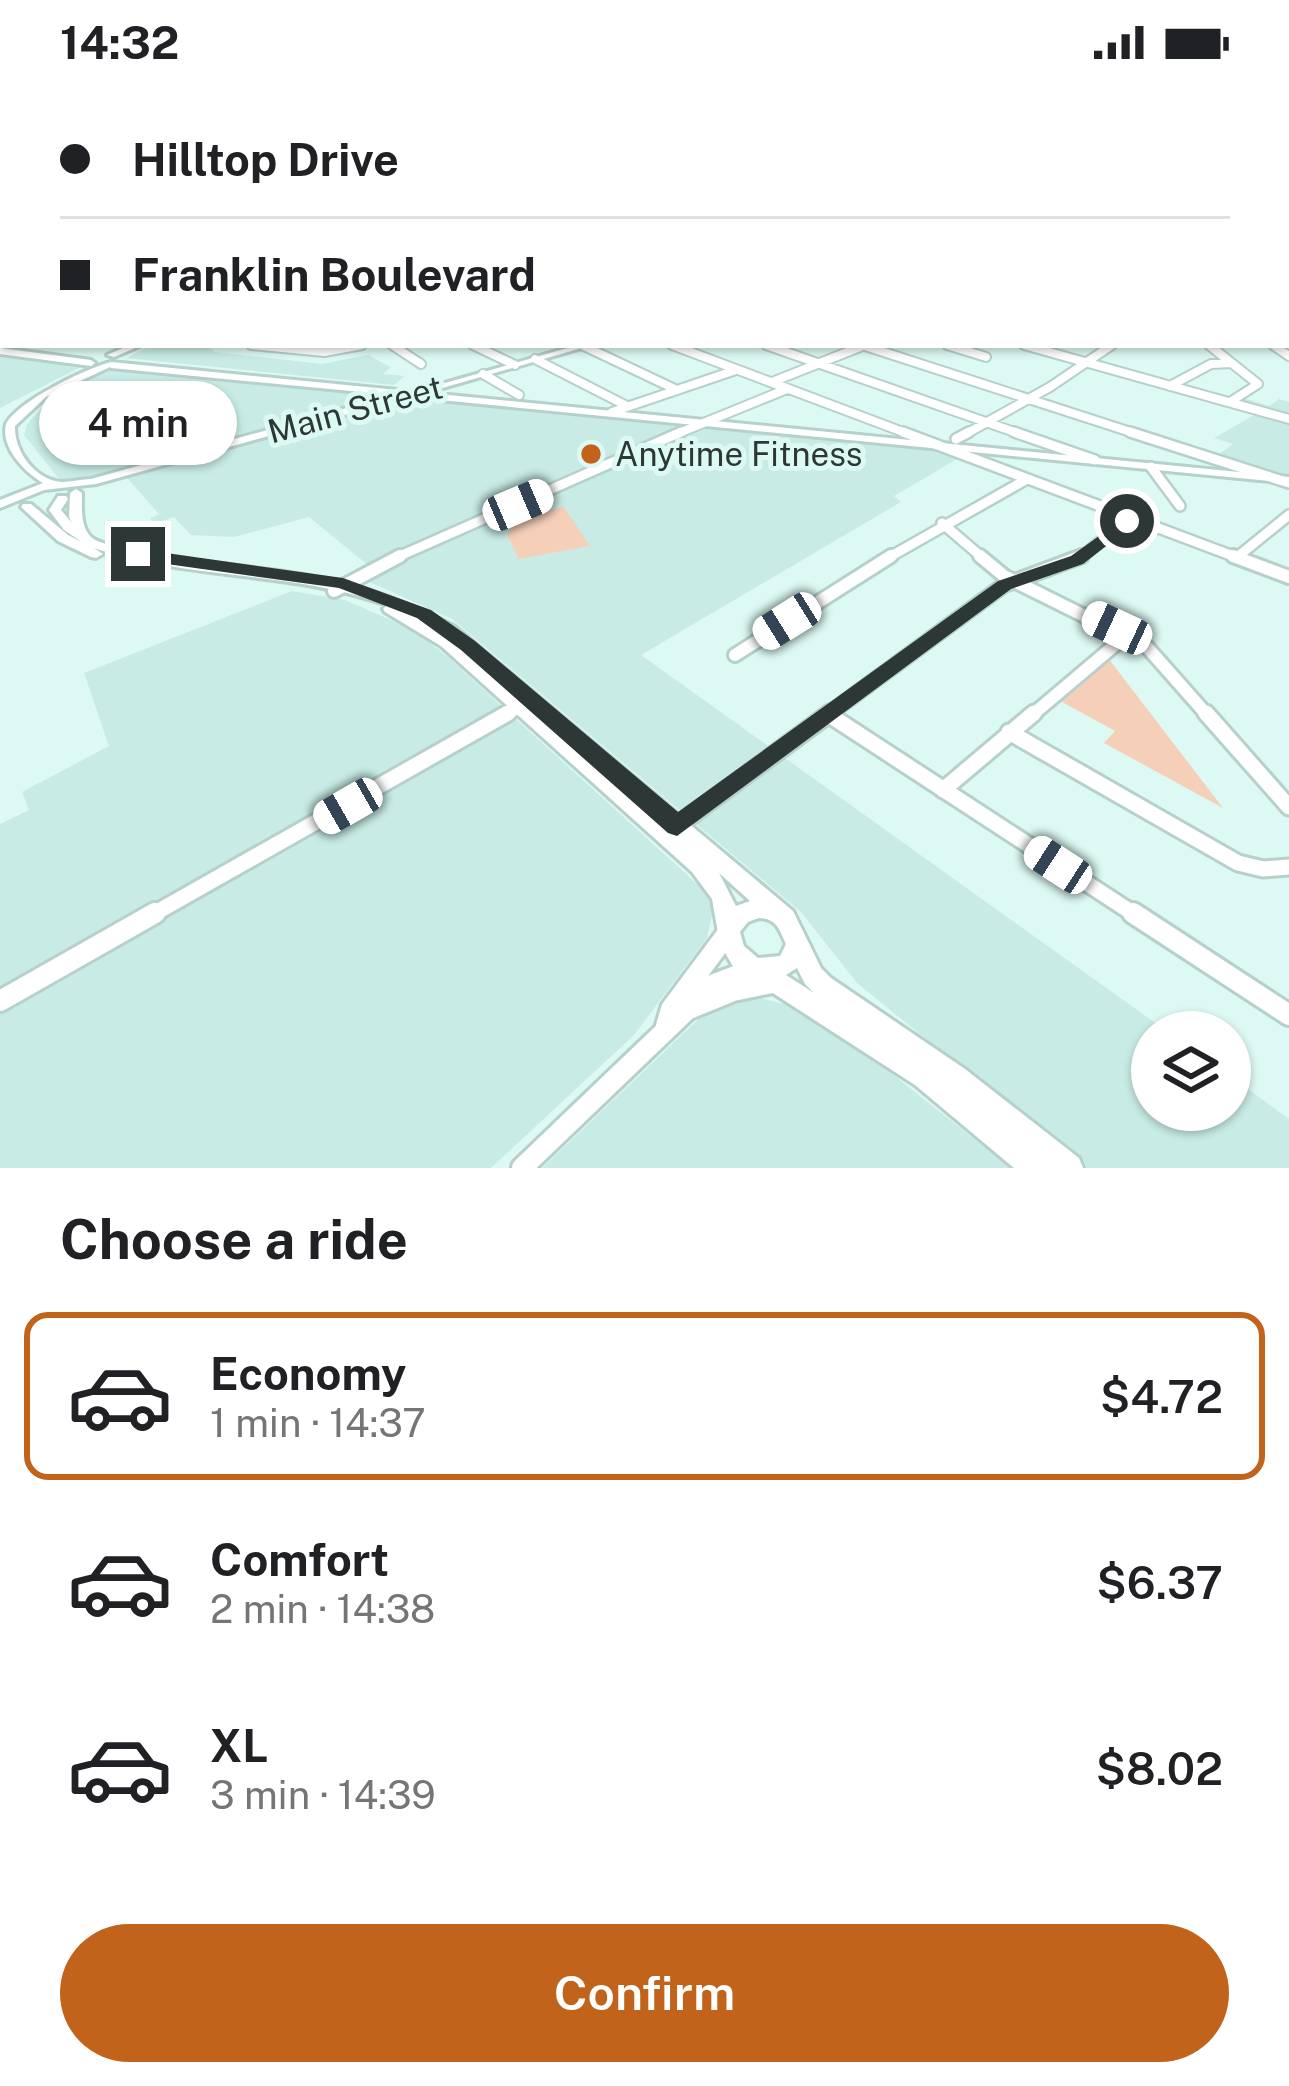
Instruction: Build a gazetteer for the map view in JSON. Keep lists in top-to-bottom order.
{
  "streets": {
    "main road": ["Main Street"]
  },
  "places": ["Anytime Fitness"],
  "page": {
    "status": "14:32",
    "banner": ["Hilltop Drive", "Franklin Boulevard"],
    "bubble": "4 min",
    "heading": "Choose a ride",
    "list": [
      {
        "name": "Economy",
        "note": "1 min · 14:37",
        "value": "$4.72"
      },
      {
        "name": "Comfort",
        "note": "2 min · 14:38",
        "value": "$6.37"
      },
      {
        "name": "XL",
        "note": "3 min · 14:39",
        "value": "$8.02"
      }
    ],
    "buttons": "Confirm"
  }
}
